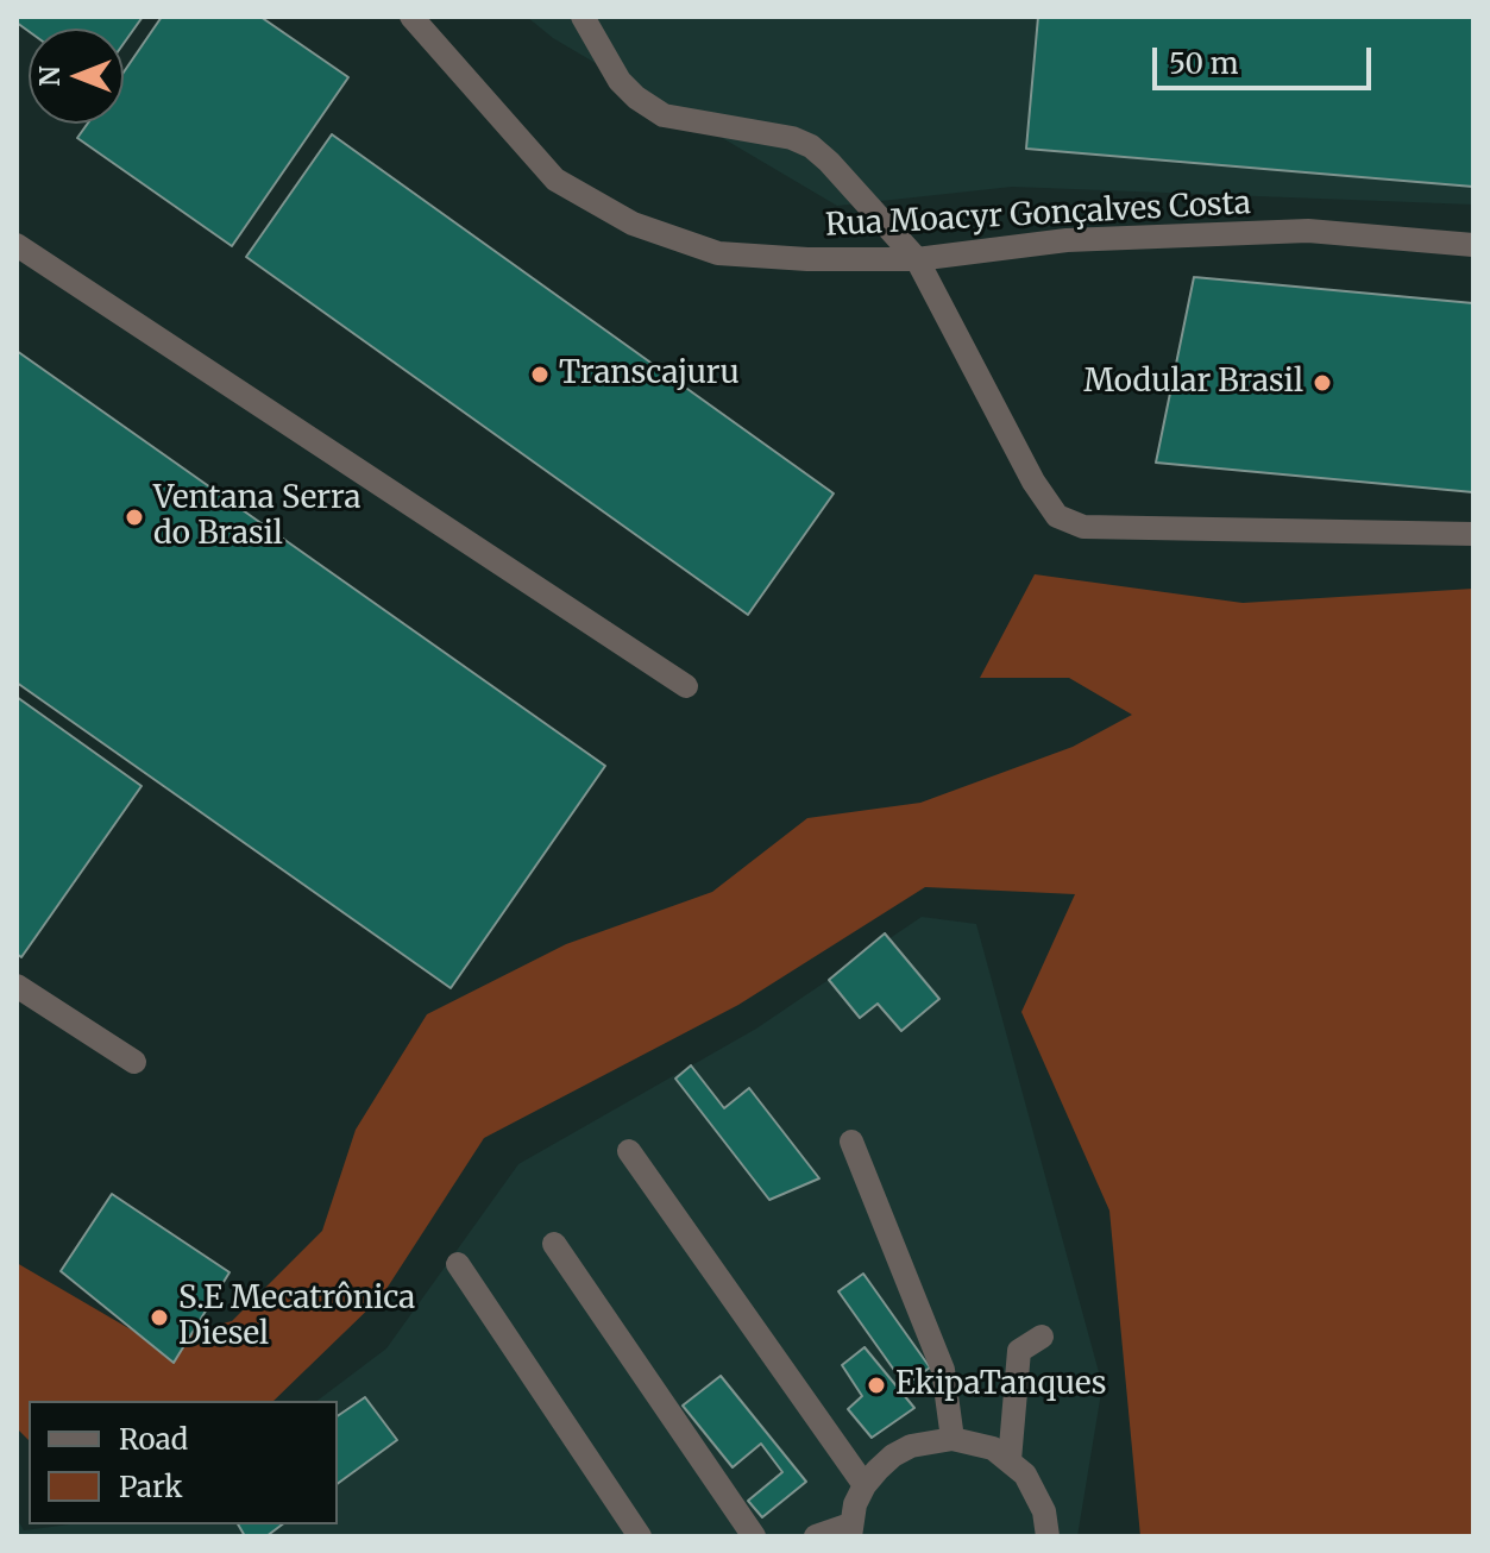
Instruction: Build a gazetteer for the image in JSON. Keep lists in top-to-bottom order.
{
  "streets": {
    "street": ["Rua Moacyr Gonçalves Costa"]
  },
  "places": [
    "Transcajuru",
    "Modular Brasil",
    "Ventana Serra do Brasil",
    "S.E Mecatrônica Diesel",
    "EkipaTanques"
  ],
  "legend": ["Road", "Park"],
  "scale_bar": "50 m",
  "north": "left"
}
